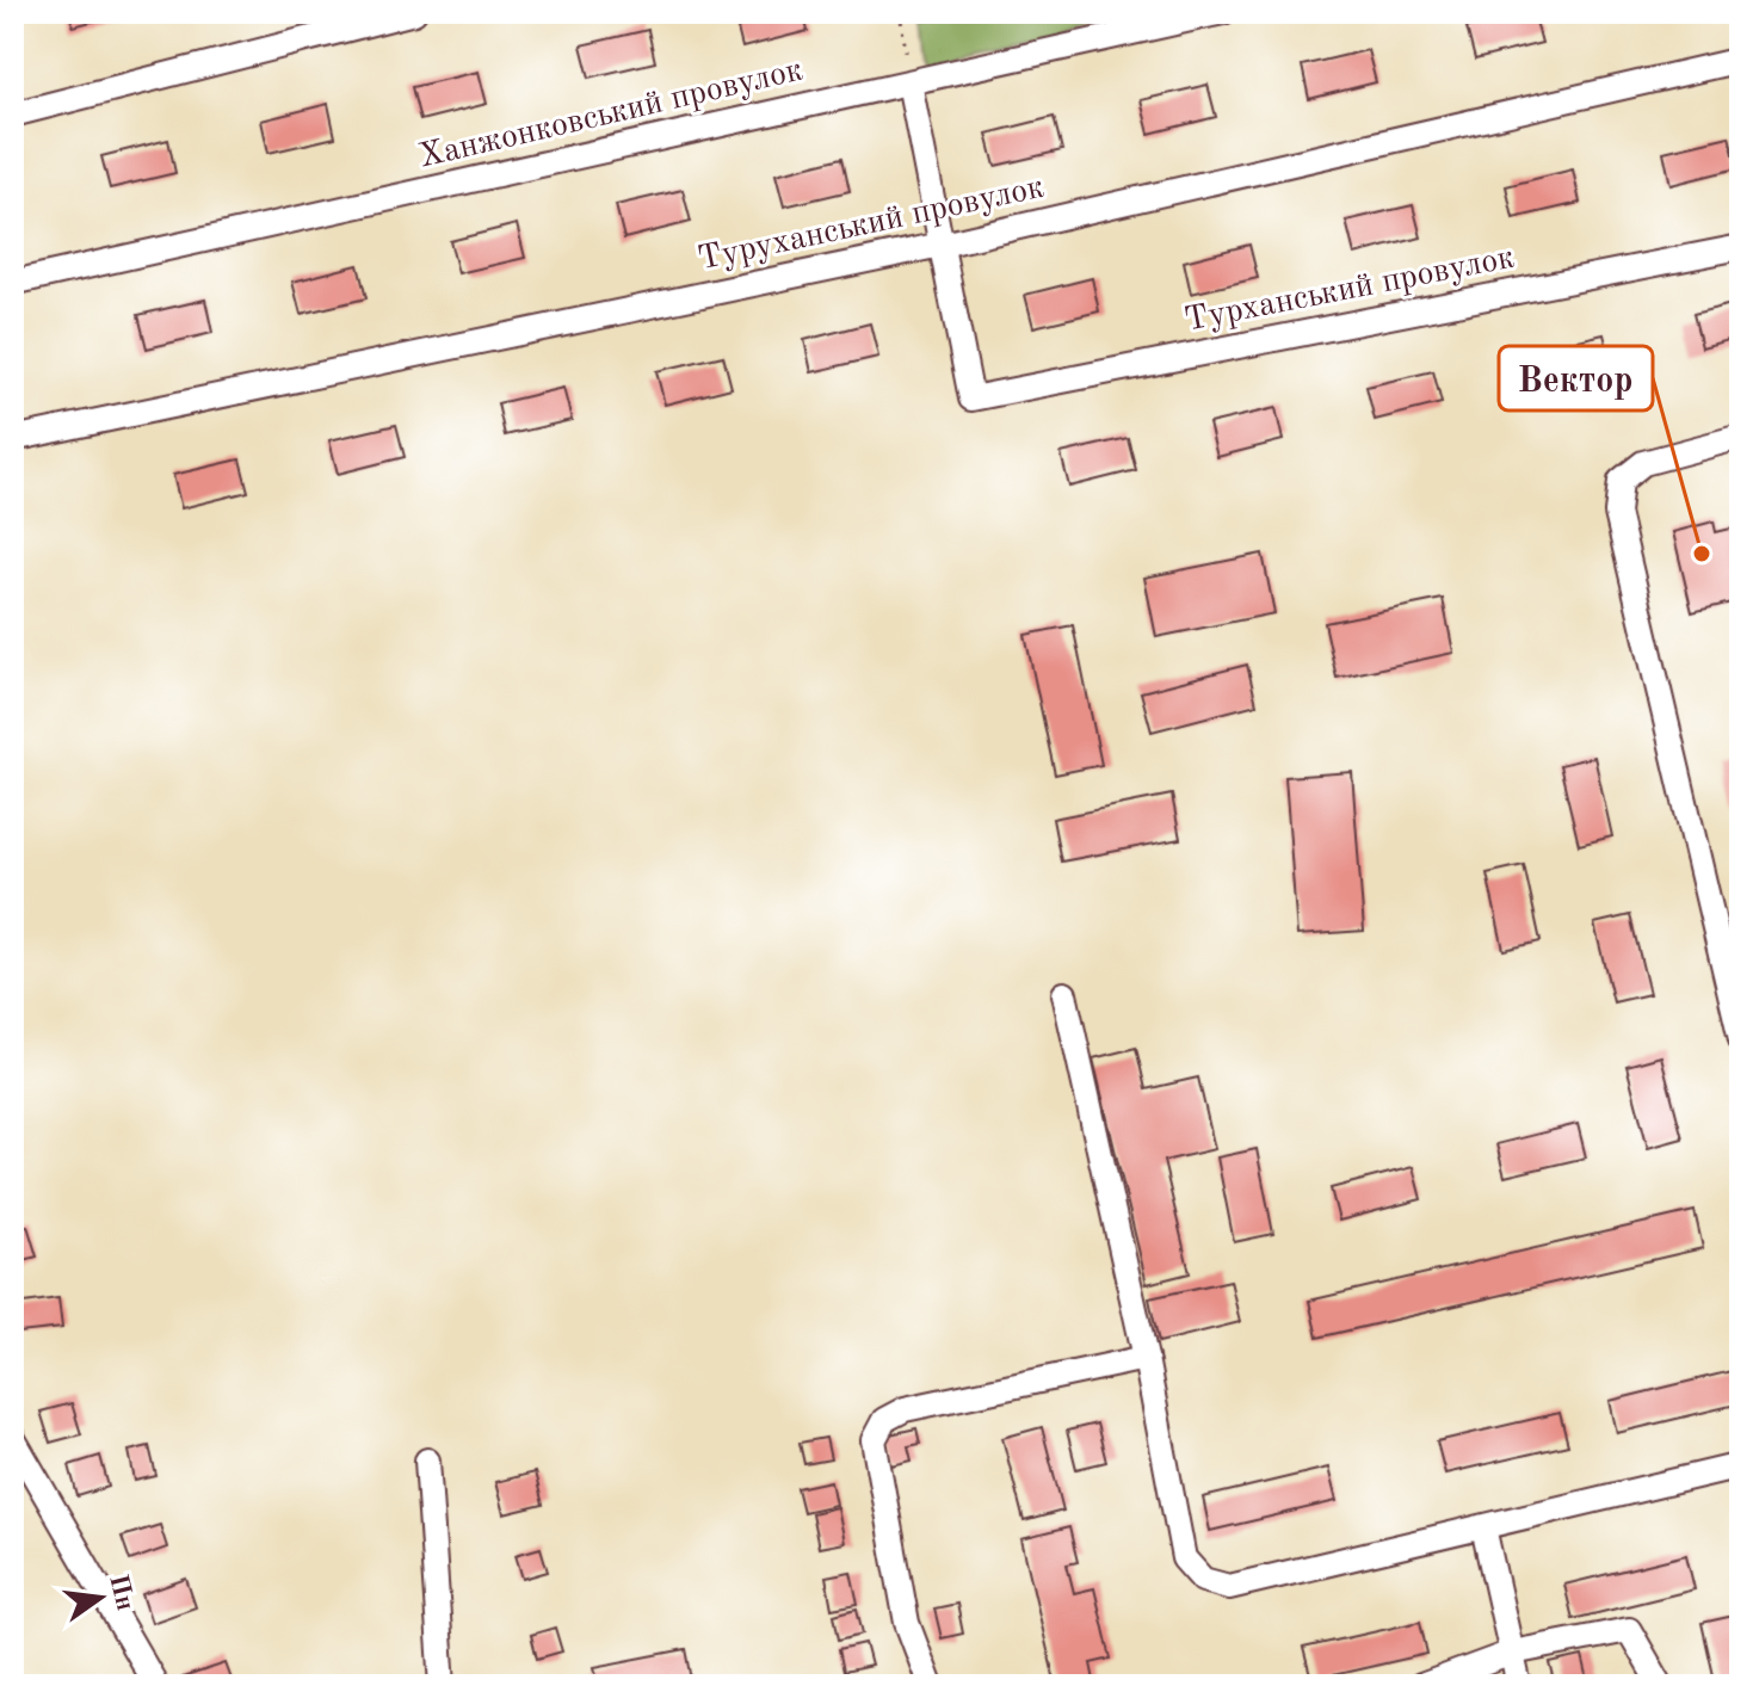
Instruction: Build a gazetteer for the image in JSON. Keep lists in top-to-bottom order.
{
  "streets": {
    "street": ["Ханжонковський провулок", "Туруханський провулок", "Турханський провулок"]
  },
  "crossings": [
    ["Туруханський провулок", "Турханський провулок"]
  ],
  "places": ["Вектор"],
  "north": "right"
}
